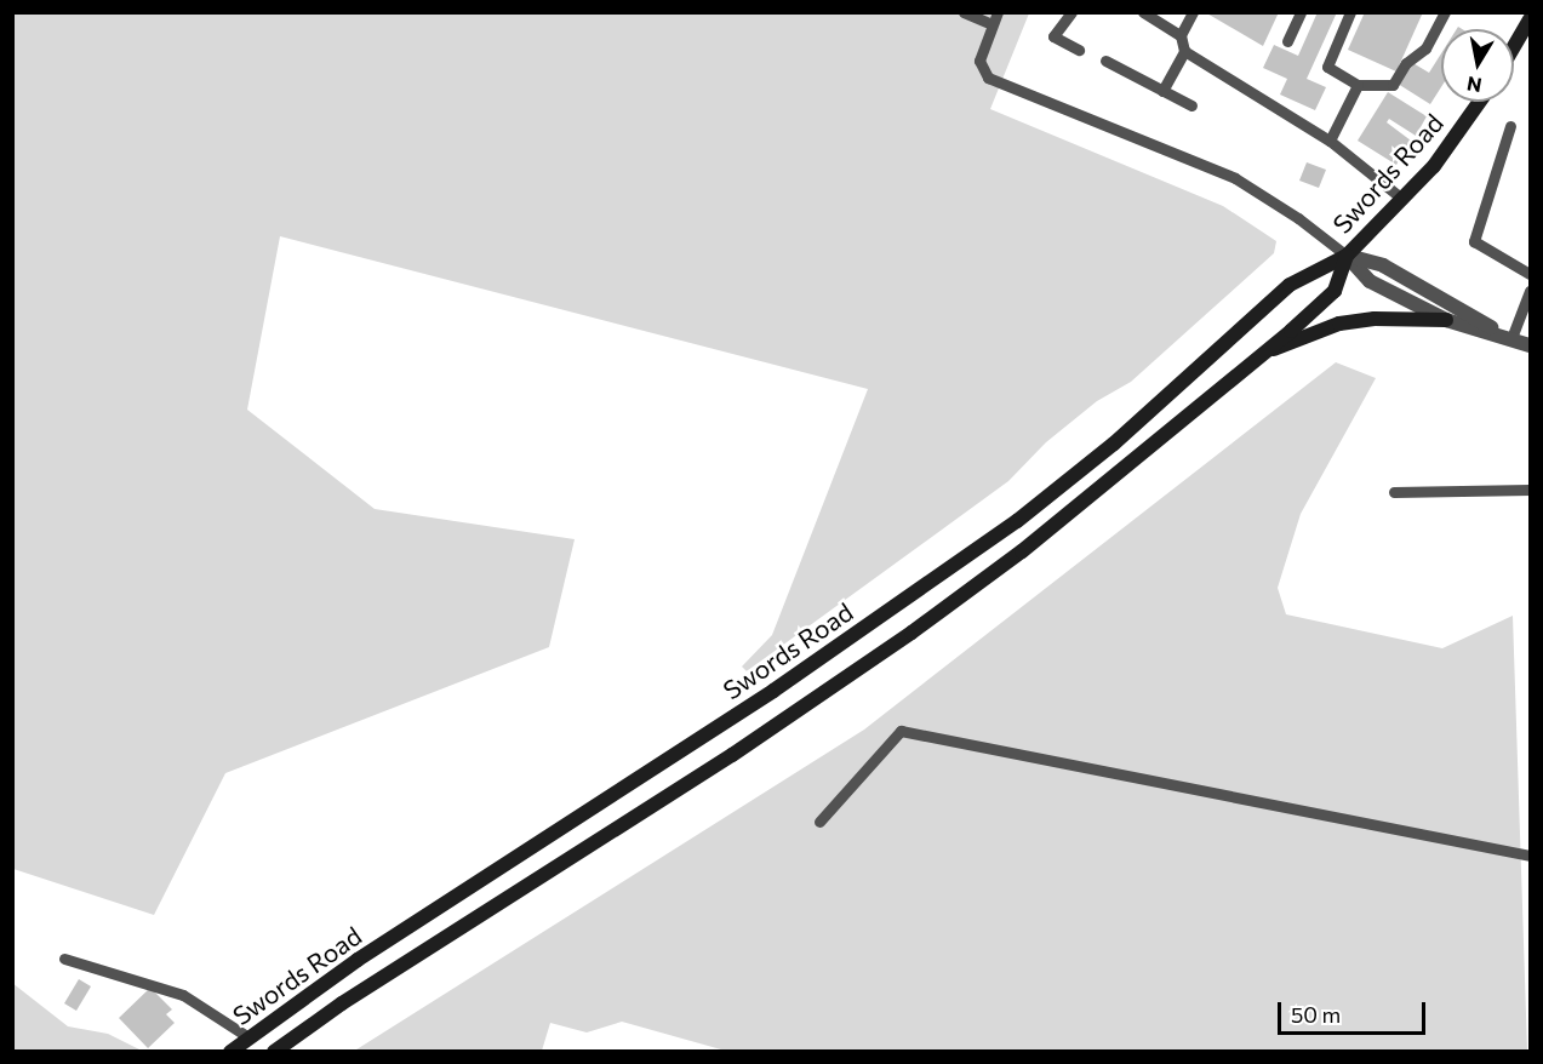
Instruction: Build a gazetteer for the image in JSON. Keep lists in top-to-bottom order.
{
  "streets": {
    "main road": ["Swords Road"]
  },
  "scale_bar": "50 m",
  "north": "bottom"
}
